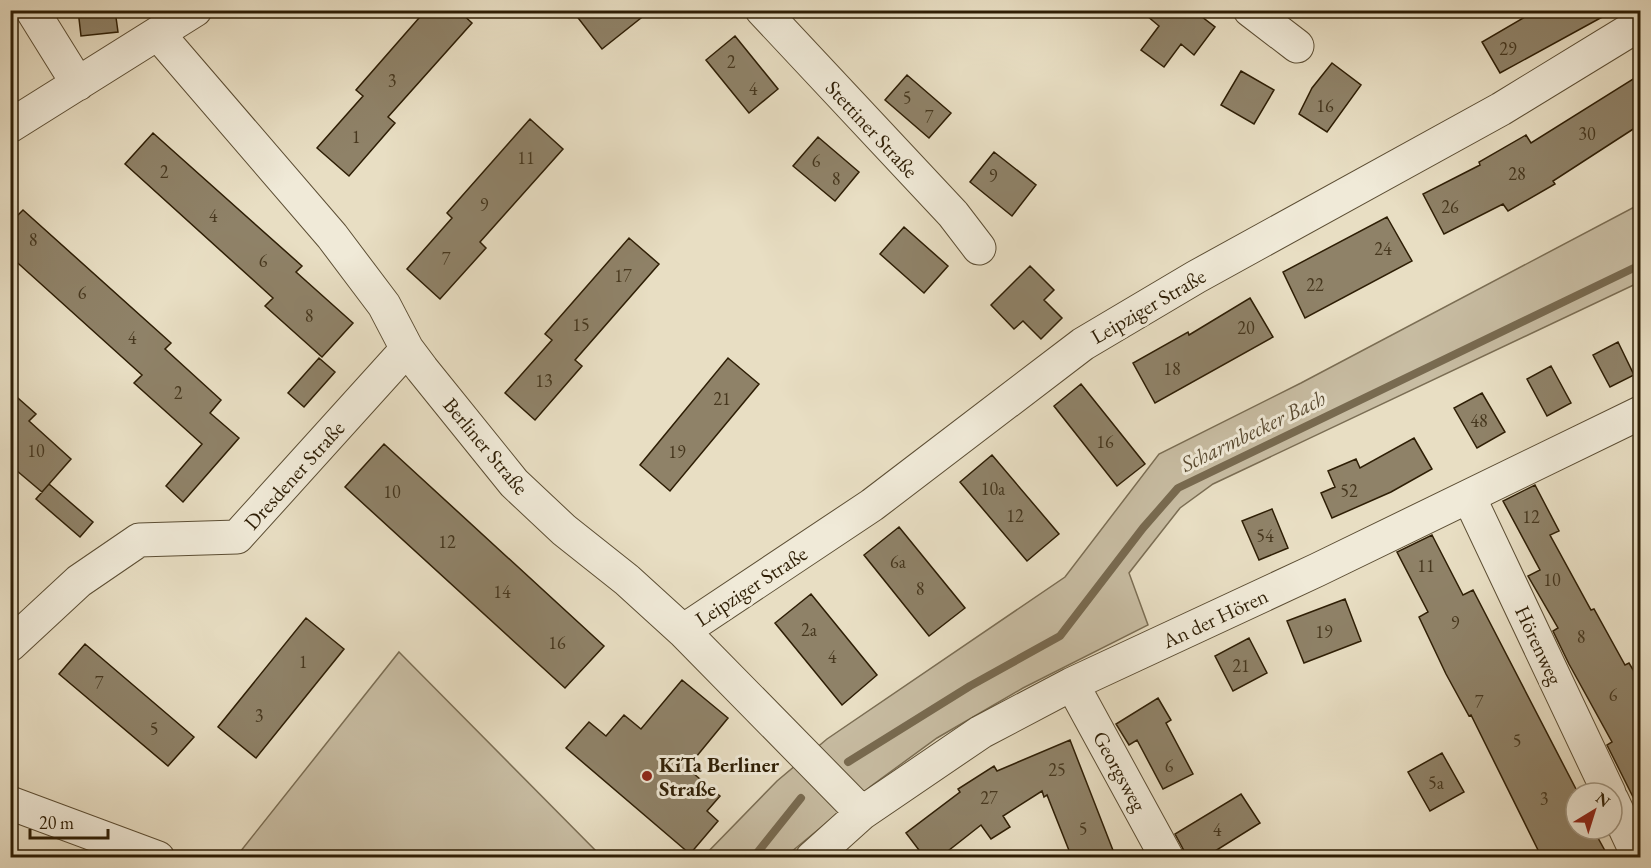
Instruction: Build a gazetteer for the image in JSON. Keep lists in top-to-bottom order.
{
  "streets": {
    "street": [
      "Stettiner Straße",
      "Leipziger Straße",
      "Berliner Straße",
      "Dresdener Straße",
      "An der Hören",
      "Hörenweg",
      "Georgsweg"
    ]
  },
  "crossings": [
    ["Leipziger Straße", "Berliner Straße"],
    ["Berliner Straße", "Dresdener Straße"],
    ["Berliner Straße", "An der Hören"],
    ["An der Hören", "Hörenweg"],
    ["An der Hören", "Georgsweg"]
  ],
  "water": ["Scharmbecker Bach"],
  "places": ["KiTa Berliner Straße"],
  "house_numbers": [
    "29",
    "2",
    "3",
    "4",
    "5",
    "16",
    "7",
    "30",
    "1",
    "11",
    "6",
    "2",
    "28",
    "9",
    "8",
    "9",
    "26",
    "4",
    "8",
    "24",
    "7",
    "6",
    "17",
    "22",
    "6",
    "8",
    "15",
    "20",
    "4",
    "18",
    "13",
    "2",
    "21",
    "48",
    "16",
    "10",
    "19",
    "10a",
    "52",
    "10",
    "12",
    "12",
    "54",
    "12",
    "6a",
    "11",
    "10",
    "8",
    "14",
    "9",
    "2a",
    "19",
    "8",
    "16",
    "4",
    "1",
    "21",
    "7",
    "6",
    "7",
    "3",
    "5",
    "5",
    "6",
    "25",
    "5a",
    "27",
    "3",
    "5",
    "4"
  ],
  "scale_bar": "20 m",
  "north": "top right"
}
